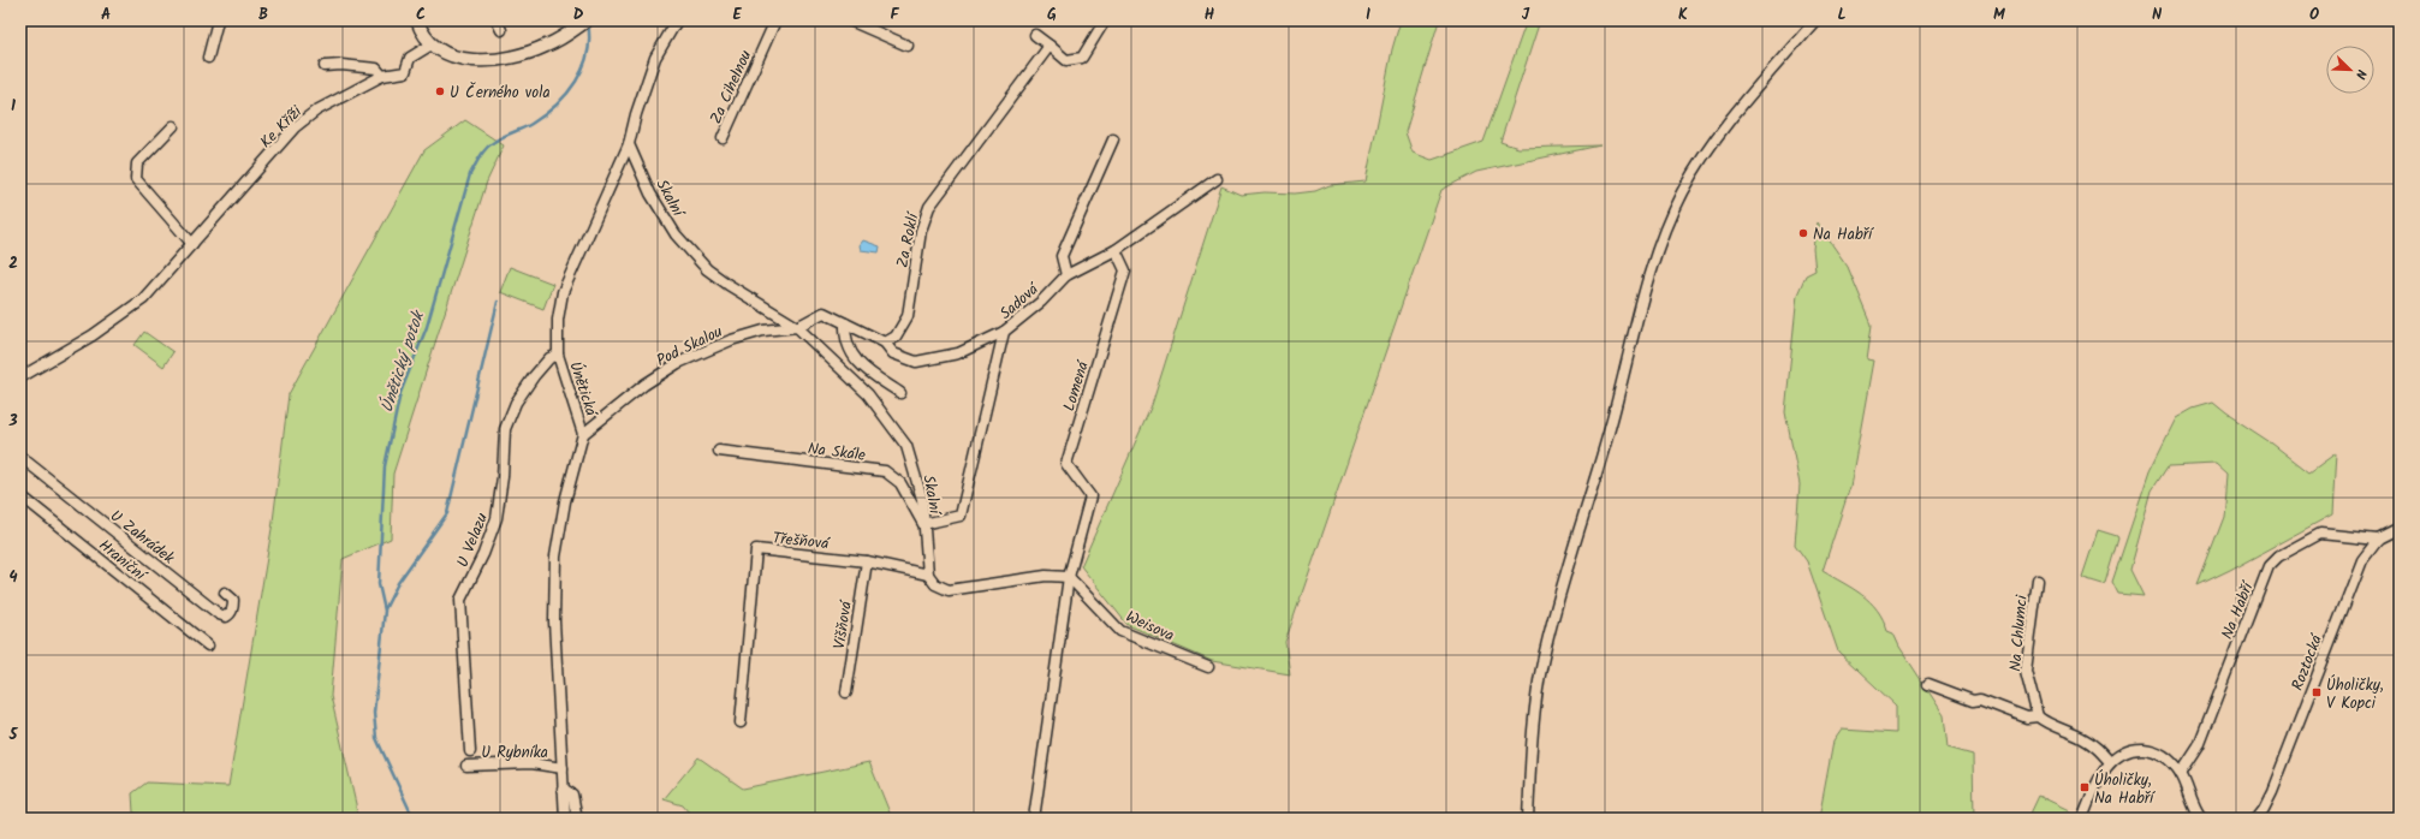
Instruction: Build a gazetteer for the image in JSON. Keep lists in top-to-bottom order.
{
  "streets": {
    "street": [
      "Za Cihelnou",
      "Ke Kříži",
      "Skalní",
      "Za Roklí",
      "Sadová",
      "Pod Skalou",
      "Lomená",
      "Únětická",
      "Na Skále",
      "U Zahrádek",
      "U Velazu",
      "Třešňová",
      "Hraniční",
      "Na Habří",
      "Višňová",
      "Weisova",
      "Na Chlumci",
      "Roztocká",
      "U Rybníka"
    ]
  },
  "crossings": [
    ["Skalní", "Sadová"],
    ["Skalní", "Pod Skalou"],
    ["Skalní", "Únětická"],
    ["Skalní", "Na Skále"],
    ["Skalní", "Třešňová"],
    ["Sadová", "Na Skále"],
    ["Pod Skalou", "Únětická"],
    ["Lomená", "Weisova"],
    ["Únětická", "U Velazu"],
    ["Únětická", "U Rybníka"],
    ["Třešňová", "Višňová"],
    ["Na Habří", "Roztocká"]
  ],
  "water": ["Únětický potok"],
  "places": {
    "other": ["U Černého vola", "Na Habří"],
    "transit": ["Úholičky, V Kopci", "Úholičky, Na Habří"]
  },
  "north": "bottom right",
  "grid": {
    "columns": [
      "A",
      "B",
      "C",
      "D",
      "E",
      "F",
      "G",
      "H",
      "I",
      "J",
      "K",
      "L",
      "M",
      "N",
      "O"
    ],
    "rows": [
      "1",
      "2",
      "3",
      "4",
      "5"
    ]
  }
}
